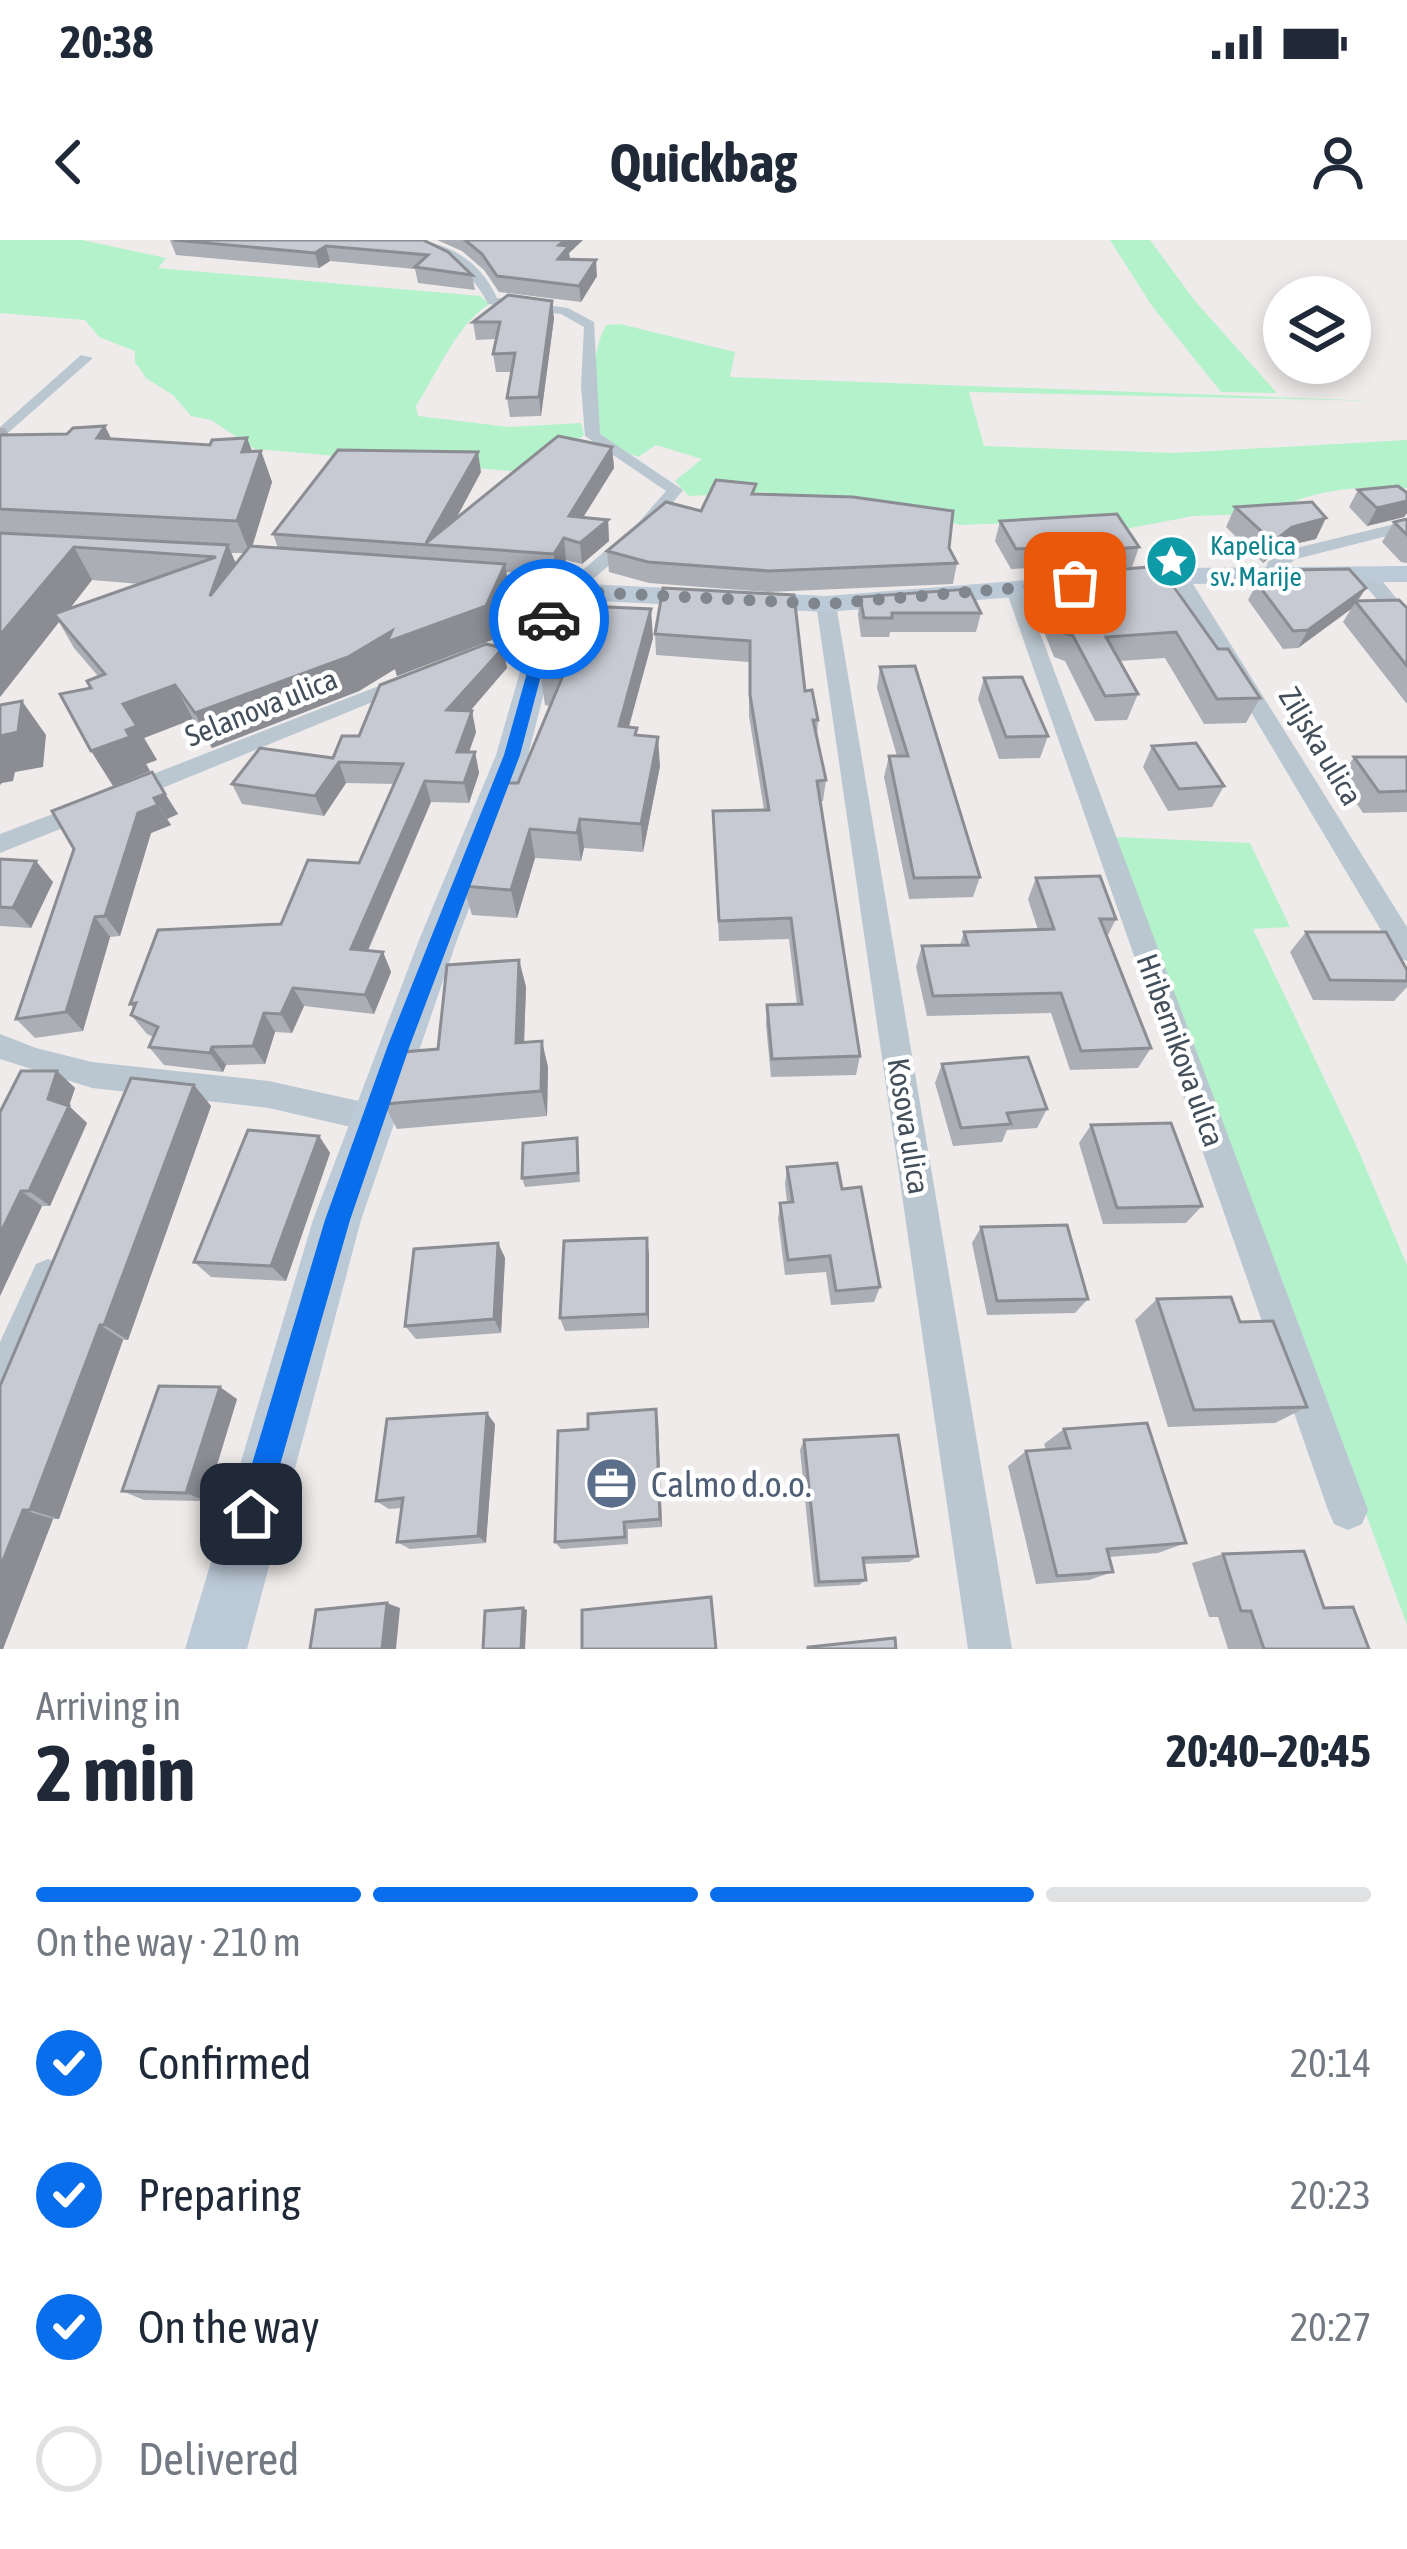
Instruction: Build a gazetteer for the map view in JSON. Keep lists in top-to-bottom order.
{
  "streets": {
    "street": [
      "Selanova ulica",
      "Ziljska ulica",
      "Hribernikova ulica",
      "Kosova ulica"
    ]
  },
  "places": {
    "place": ["Kapelica sv. Marije"],
    "office": ["Calmo d.o.o."]
  },
  "page": {
    "status": "20:38",
    "header": "Quickbag",
    "heading": ["2 min", "Arriving in", "20:40–20:45"],
    "bar": "On the way · 210 m",
    "list": [
      ["Confirmed", "20:14"],
      ["Preparing", "20:23"],
      ["On the way", "20:27"],
      "Delivered"
    ]
  }
}
